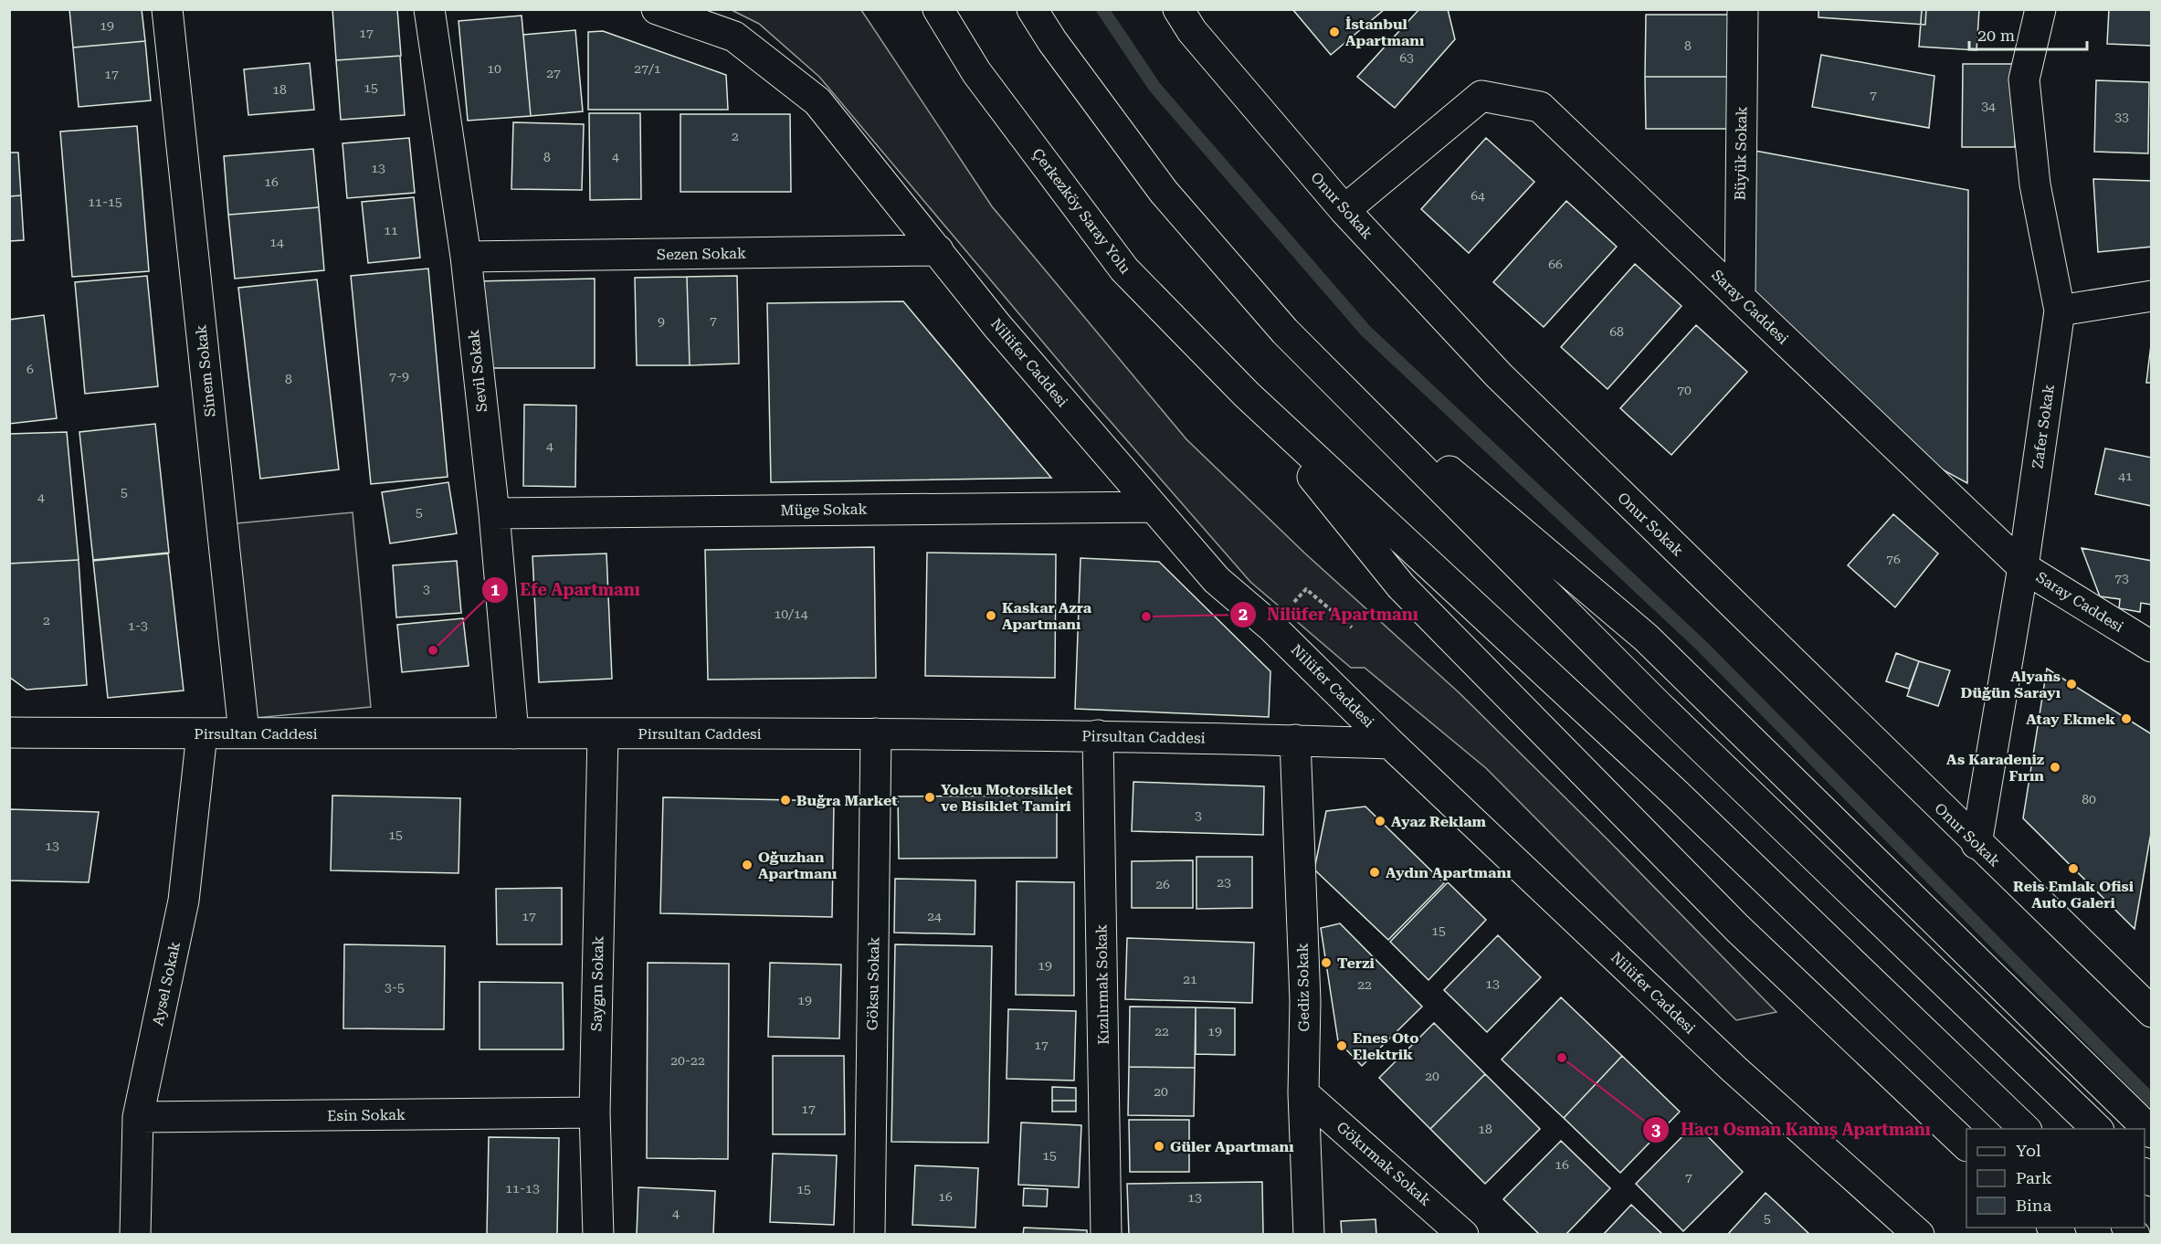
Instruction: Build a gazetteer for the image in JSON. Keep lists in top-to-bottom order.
{
  "streets": {
    "main road": [
      "Büyük Sokak",
      "Onur Sokak",
      "Çerkezköy Saray Yolu",
      "Sezen Sokak",
      "Saray Caddesi",
      "Nilüfer Caddesi",
      "Sinem Sokak",
      "Sevil Sokak",
      "Zafer Sokak",
      "Müge Sokak",
      "Pirsultan Caddesi",
      "Aysel Sokak",
      "Saygın Sokak",
      "Göksu Sokak",
      "Kızılırmak Sokak",
      "Gediz Sokak",
      "Esin Sokak",
      "Gökırmak Sokak"
    ]
  },
  "crossings": [
    ["Büyük Sokak", "Saray Caddesi"],
    ["Onur Sokak", "Saray Caddesi"],
    ["Onur Sokak", "Zafer Sokak"],
    ["Sezen Sokak", "Nilüfer Caddesi"],
    ["Sezen Sokak", "Sevil Sokak"],
    ["Saray Caddesi", "Zafer Sokak"],
    ["Nilüfer Caddesi", "Müge Sokak"],
    ["Nilüfer Caddesi", "Pirsultan Caddesi"],
    ["Sinem Sokak", "Pirsultan Caddesi"],
    ["Sevil Sokak", "Müge Sokak"],
    ["Sevil Sokak", "Pirsultan Caddesi"],
    ["Pirsultan Caddesi", "Aysel Sokak"],
    ["Pirsultan Caddesi", "Saygın Sokak"],
    ["Pirsultan Caddesi", "Göksu Sokak"],
    ["Pirsultan Caddesi", "Kızılırmak Sokak"],
    ["Pirsultan Caddesi", "Gediz Sokak"],
    ["Aysel Sokak", "Esin Sokak"],
    ["Saygın Sokak", "Esin Sokak"],
    ["Gediz Sokak", "Gökırmak Sokak"]
  ],
  "places": [
    "İstanbul Apartmanı",
    "Kaskar Azra Apartmanı",
    "Nilüfer Apartmanı",
    "Efe Apartmanı",
    "Alyans Düğün Sarayı",
    "Atay Ekmek",
    "As Karadeniz Fırın",
    "Yolcu Motorsiklet ve Bisiklet Tamiri",
    "Buğra Market",
    "Ayaz Reklam",
    "Oğuzhan Apartmanı",
    "Reis Emlak Ofisi Auto Galeri",
    "Aydın Apartmanı",
    "Terzi",
    "Enes Oto Elektrik",
    "Hacı Osman Kamış Apartmanı",
    "Güler Apartmanı"
  ],
  "house_numbers": [
    "19",
    "17",
    "8",
    "63",
    "10",
    "27/1",
    "27",
    "17",
    "15",
    "18",
    "7",
    "34",
    "33",
    "2",
    "4",
    "8",
    "13",
    "16",
    "64",
    "11-15",
    "11",
    "14",
    "66",
    "7",
    "9",
    "68",
    "6",
    "7-9",
    "8",
    "70",
    "4",
    "41",
    "5",
    "4",
    "5",
    "76",
    "73",
    "3",
    "10/14",
    "2",
    "1-3",
    "80",
    "3",
    "15",
    "13",
    "23",
    "26",
    "17",
    "24",
    "15",
    "19",
    "21",
    "13",
    "22",
    "3-5",
    "19",
    "22",
    "19",
    "17",
    "20-22",
    "20",
    "20",
    "17",
    "18",
    "15",
    "16",
    "7",
    "11-13",
    "15",
    "16",
    "13",
    "4",
    "5"
  ],
  "legend": ["Yol", "Park", "Bina"],
  "scale_bar": "20 m"
}
